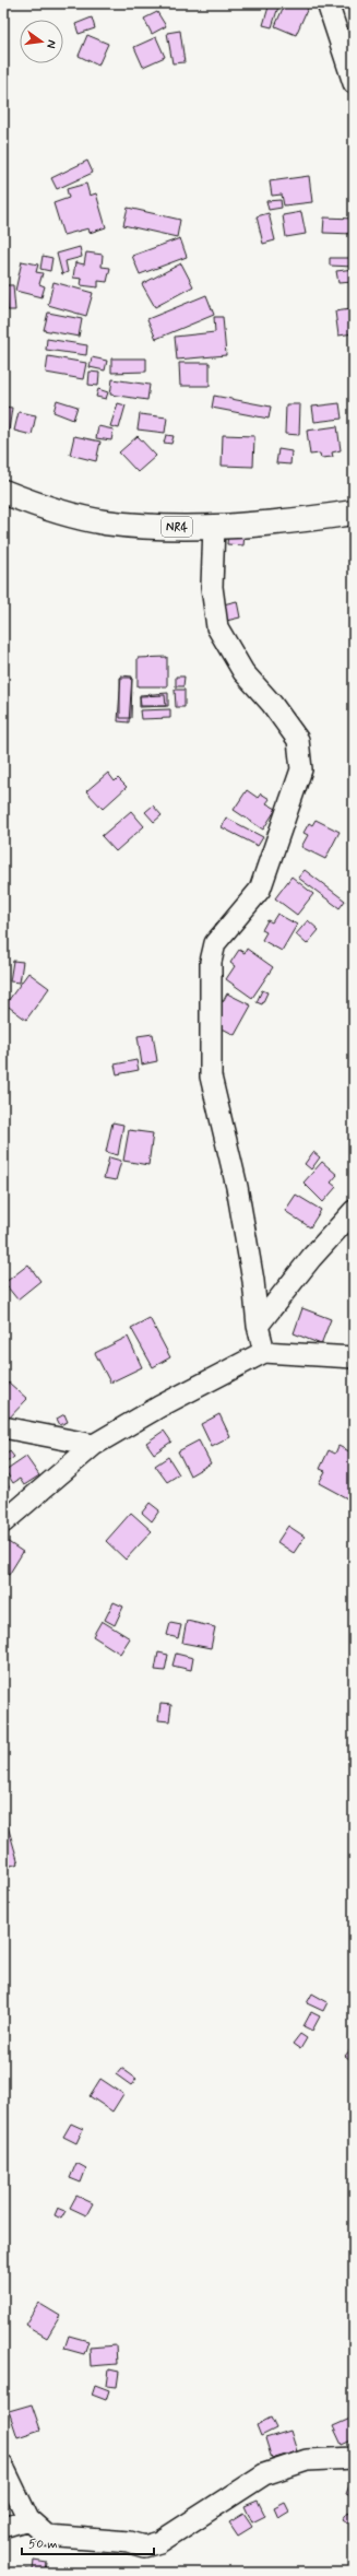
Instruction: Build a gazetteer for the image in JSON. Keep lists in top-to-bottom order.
{
  "streets": {
    "highway": ["NR4"]
  },
  "scale_bar": "50 m",
  "north": "right"
}
